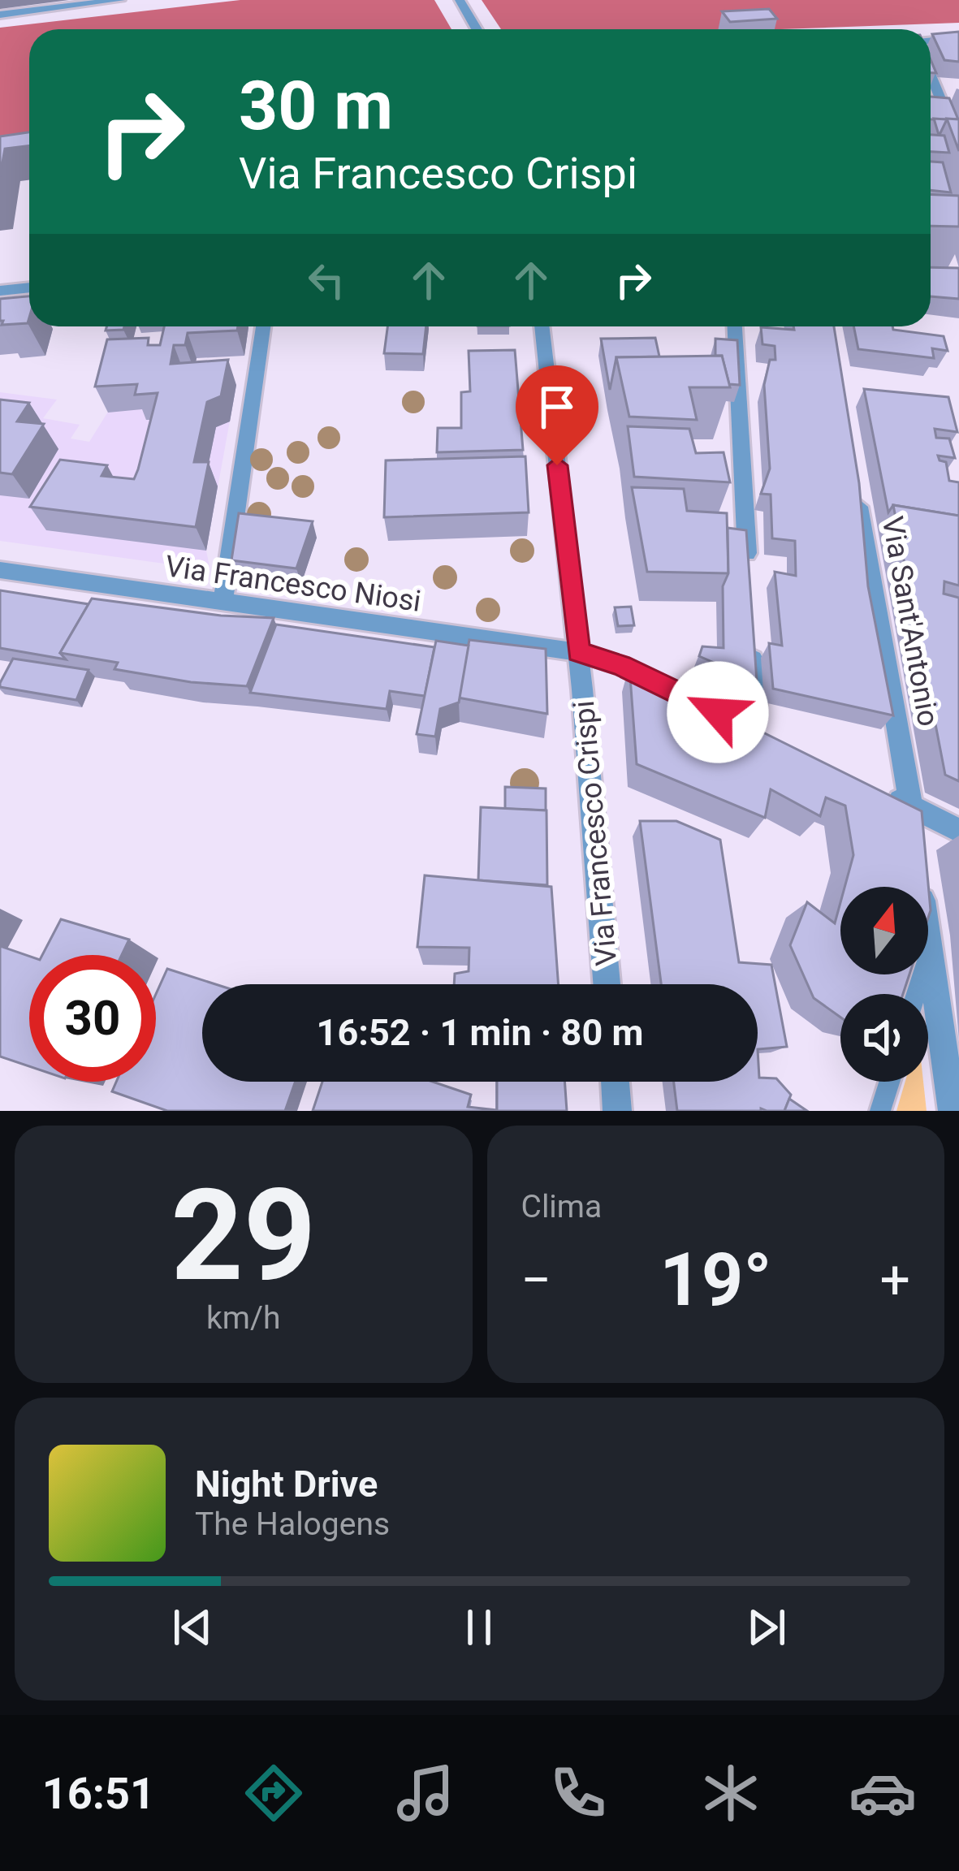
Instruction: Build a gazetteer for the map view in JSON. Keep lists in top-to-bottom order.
{
  "streets": {
    "street": ["Via Francesco Niosi", "Via Sant'Antonio", "Via Francesco Crispi"]
  },
  "crossings": [
    ["Via Francesco Niosi", "Via Francesco Crispi"]
  ],
  "north": "top",
  "page": {
    "turn": ["30 m", "Via Francesco Crispi"],
    "limit": "30",
    "trip": "16:52 · 1 min · 80 m",
    "tile": [
      ["29", "km/h"],
      "Clima"
    ],
    "heat": ["−", "19°", "+"],
    "song": ["Night Drive", "The Halogens"],
    "tabs": "16:51"
  }
}
